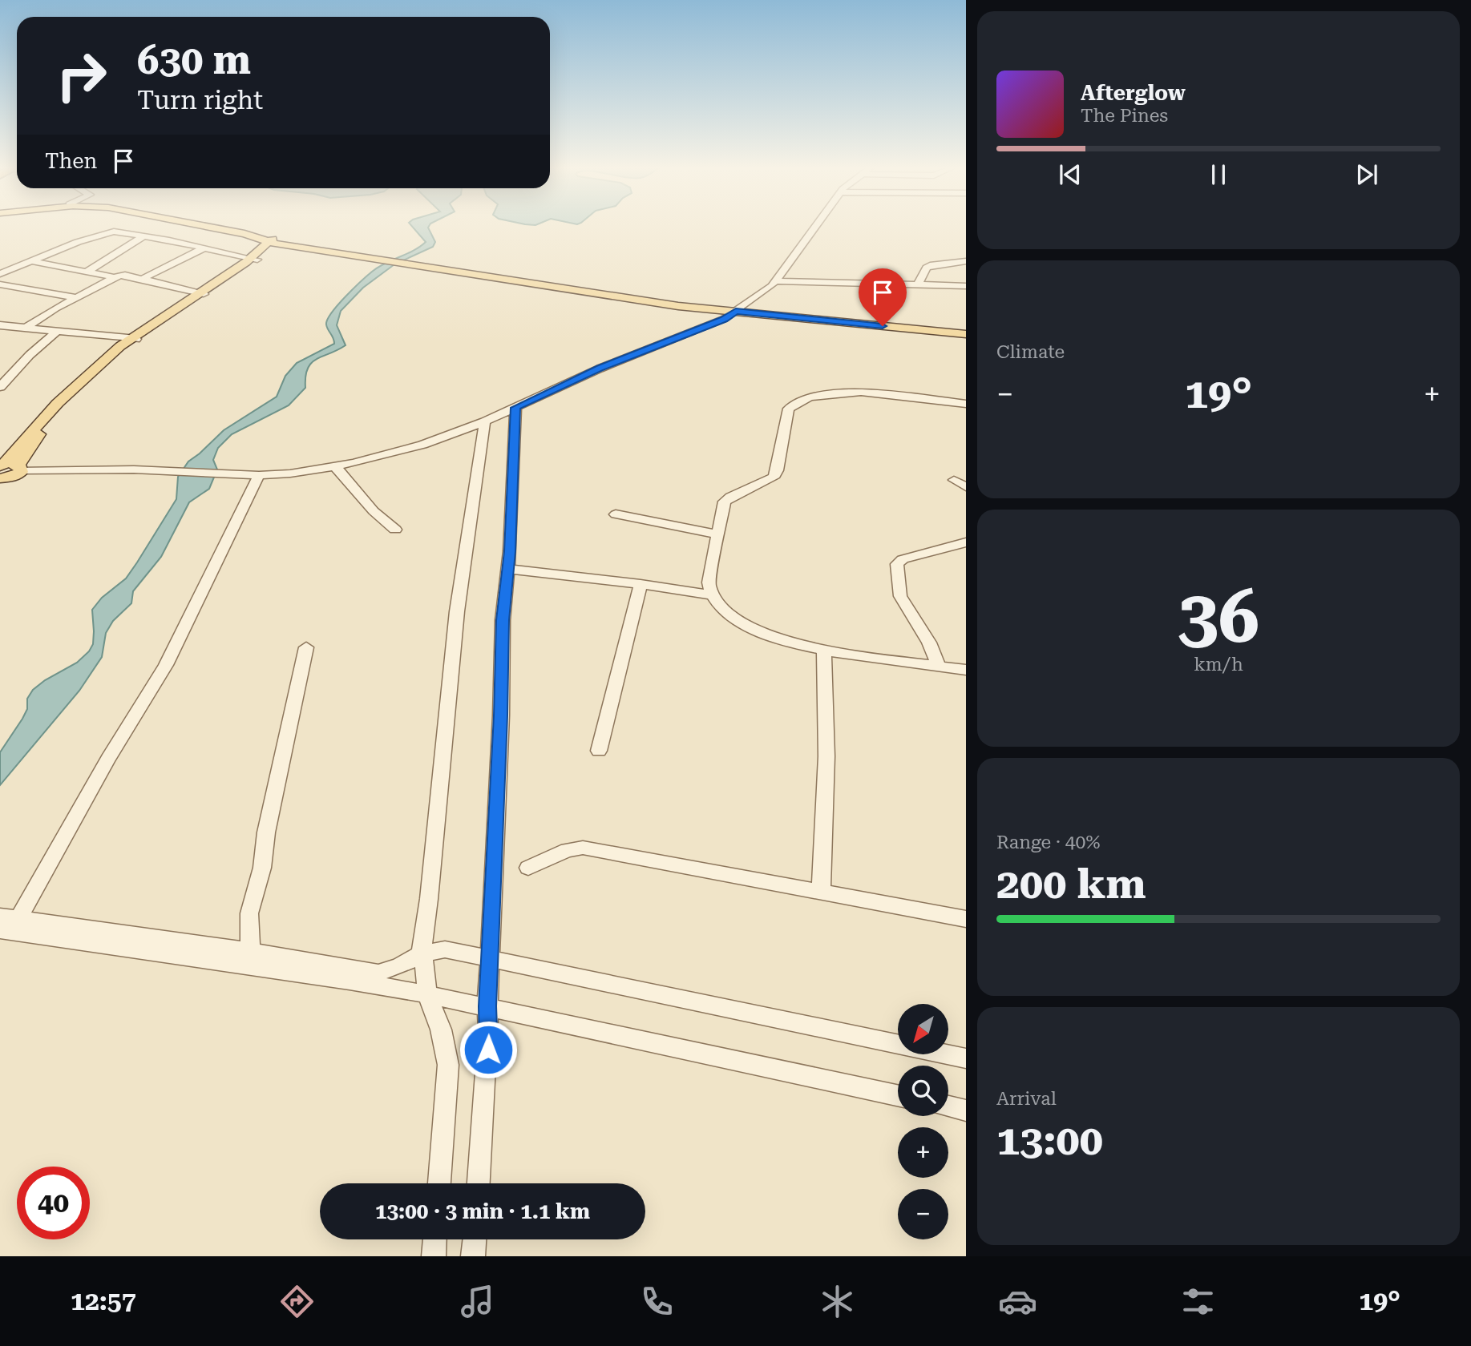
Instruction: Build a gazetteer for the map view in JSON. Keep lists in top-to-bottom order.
{
  "north": "bottom left",
  "page": {
    "turn": ["630 m", "Turn right"],
    "song": ["Afterglow", "The Pines"],
    "then": "Then",
    "tile": [
      "Climate",
      ["36", "km/h"],
      ["Range · 40%", "200 km"],
      ["Arrival", "13:00"]
    ],
    "heat": ["−", "19°", "+"],
    "map_buttons": ["+", "−"],
    "limit": "40",
    "trip": "13:00 · 3 min · 1.1 km",
    "tabs": ["12:57", "19°"]
  }
}
